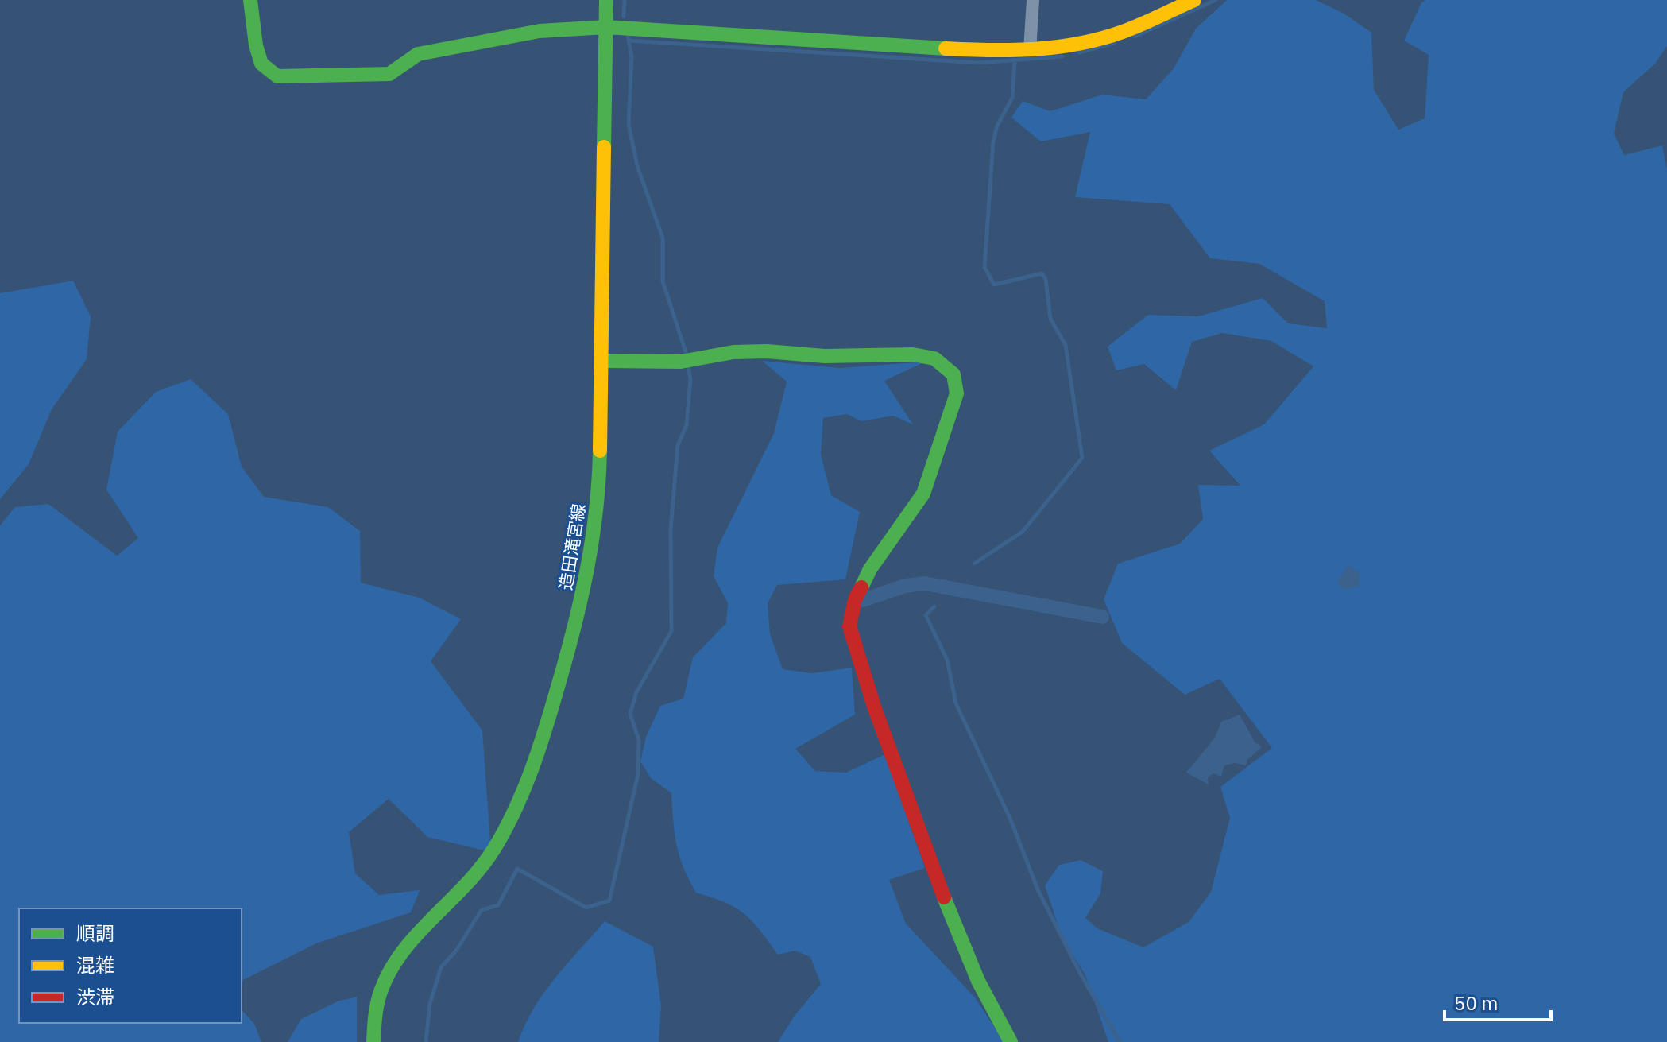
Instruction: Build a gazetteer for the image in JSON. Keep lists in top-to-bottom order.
{
  "streets": {
    "street": ["造田滝宮線"]
  },
  "legend": ["順調", "混雑", "渋滞"],
  "scale_bar": "50 m"
}
